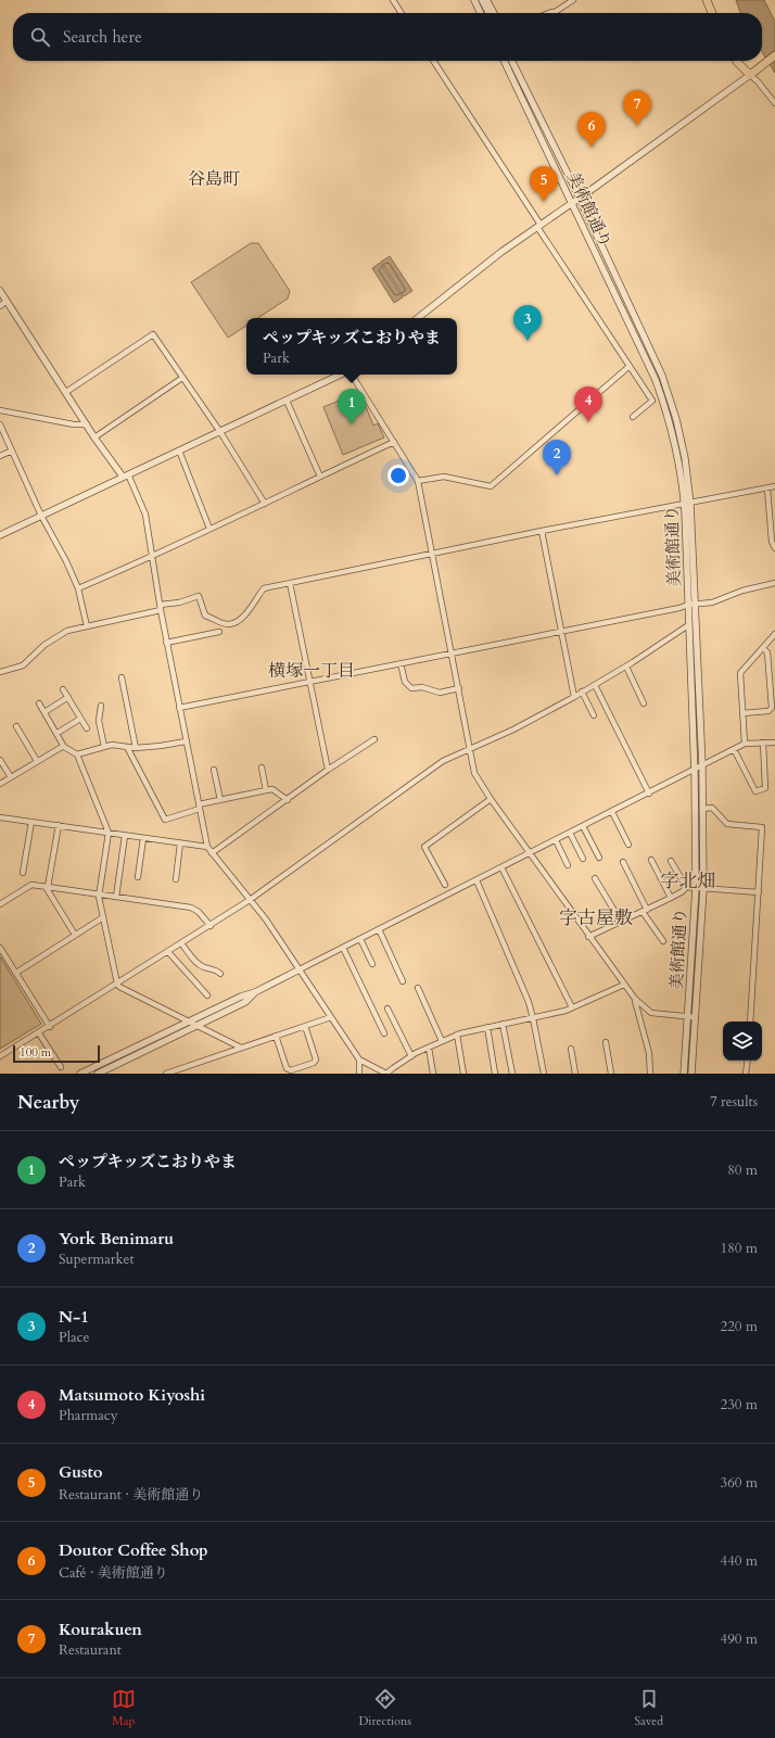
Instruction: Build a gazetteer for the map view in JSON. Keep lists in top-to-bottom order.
{
  "streets": {
    "street": ["美術館通り"]
  },
  "districts": [
    "谷島町",
    "横塚一丁目",
    "字北畑",
    "字古屋敷"
  ],
  "scale_bar": "100 m",
  "page": {
    "search": "Search here",
    "pins": [
      "7",
      "6",
      "5",
      "3",
      "4",
      "1",
      "2"
    ],
    "popup": ["ペップキッズこおりやま", "Park"],
    "scale": "100 m",
    "heading": ["Nearby", "7 results"],
    "list": [
      {
        "mark": "1",
        "name": "ペップキッズこおりやま",
        "note": "Park",
        "value": "80 m"
      },
      {
        "mark": "2",
        "name": "York Benimaru",
        "note": "Supermarket",
        "value": "180 m"
      },
      {
        "mark": "3",
        "name": "N-1",
        "note": "Place",
        "value": "220 m"
      },
      {
        "mark": "4",
        "name": "Matsumoto Kiyoshi",
        "note": "Pharmacy",
        "value": "230 m"
      },
      {
        "mark": "5",
        "name": "Gusto",
        "note": "Restaurant · 美術館通り",
        "value": "360 m"
      },
      {
        "mark": "6",
        "name": "Doutor Coffee Shop",
        "note": "Café · 美術館通り",
        "value": "440 m"
      },
      {
        "mark": "7",
        "name": "Kourakuen",
        "note": "Restaurant",
        "value": "490 m"
      }
    ],
    "nav": ["Map", "Directions", "Saved"]
  }
}
